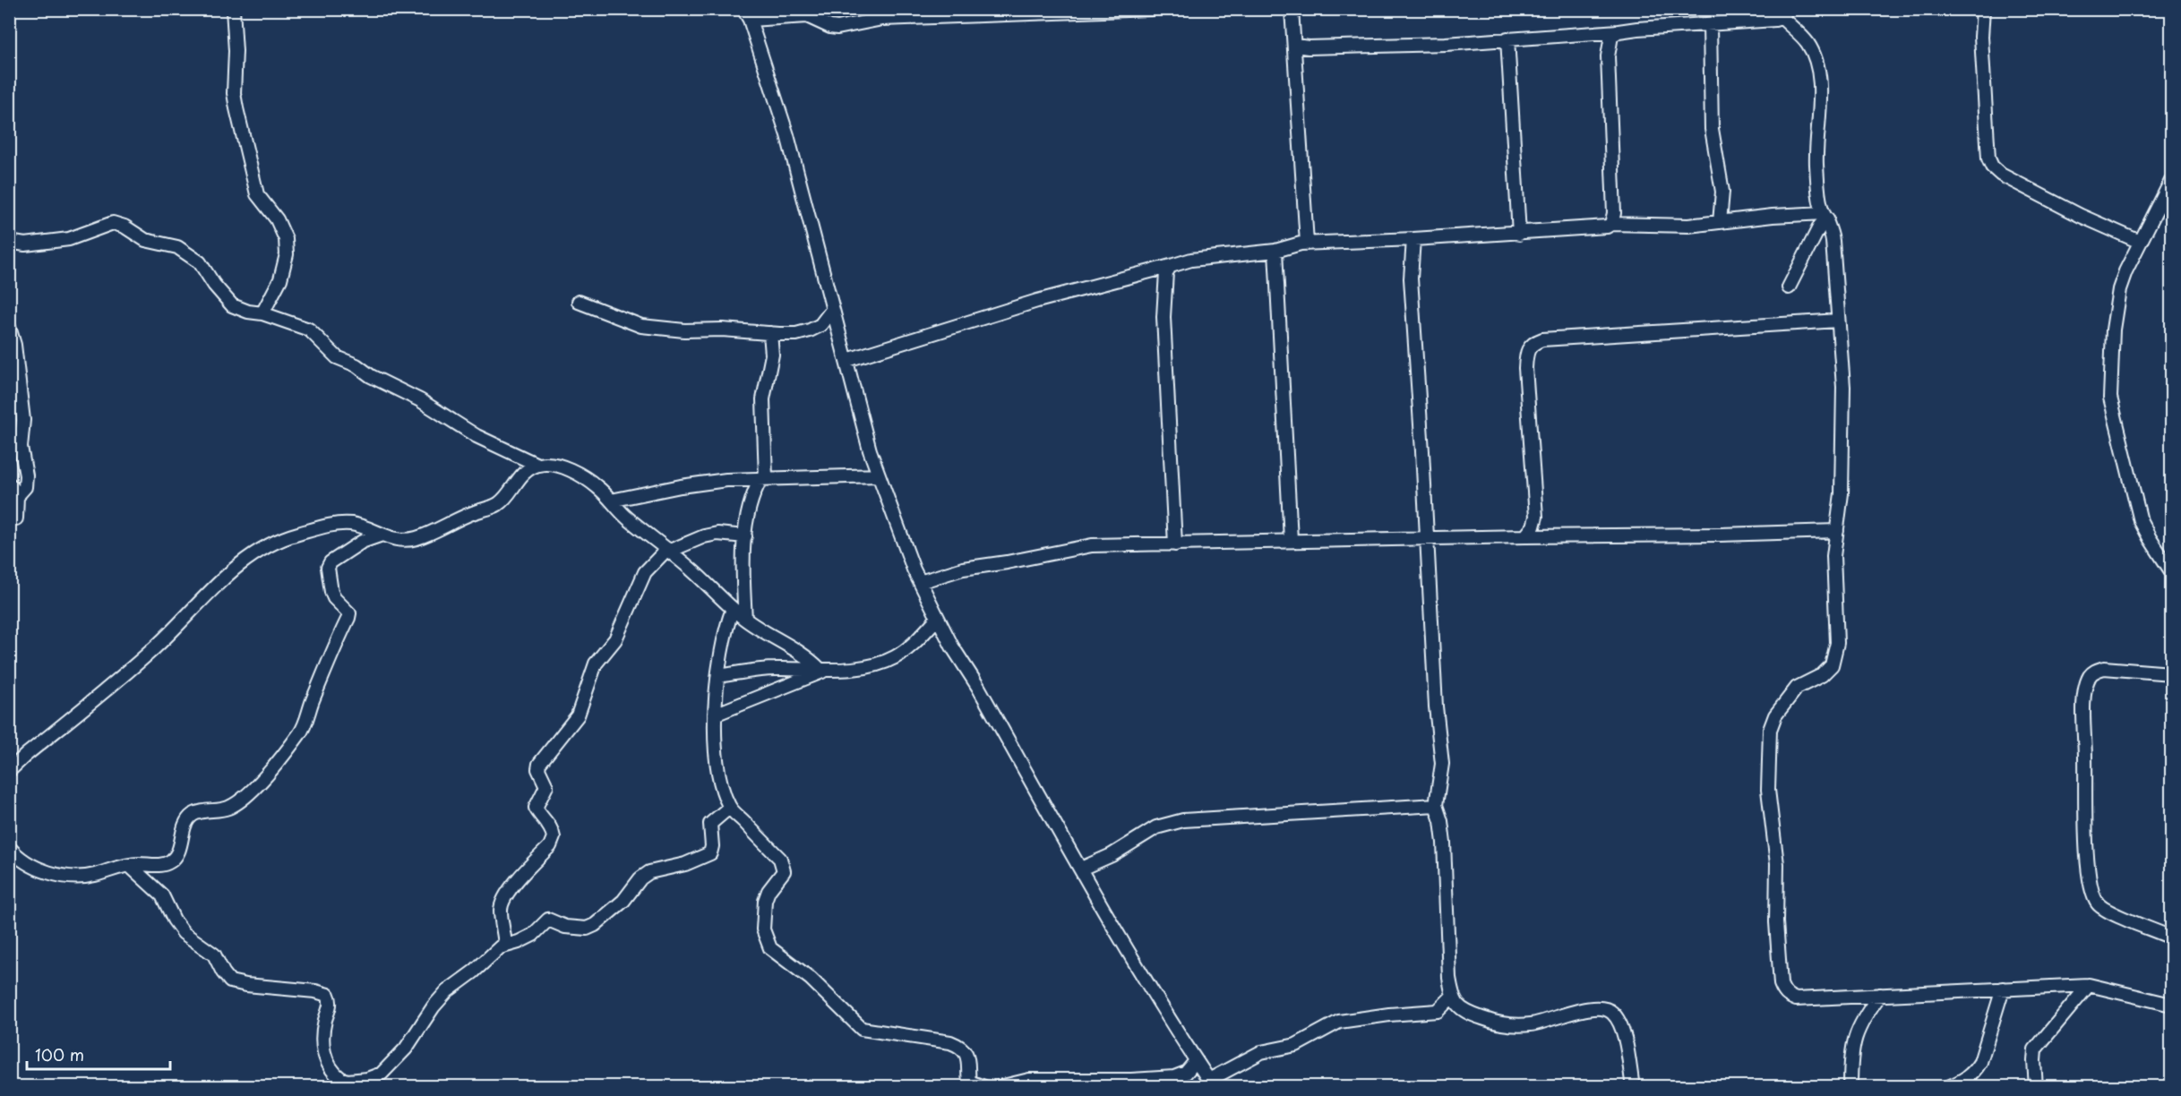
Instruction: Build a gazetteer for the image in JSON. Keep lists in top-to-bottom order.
{
  "scale_bar": "100 m"
}
